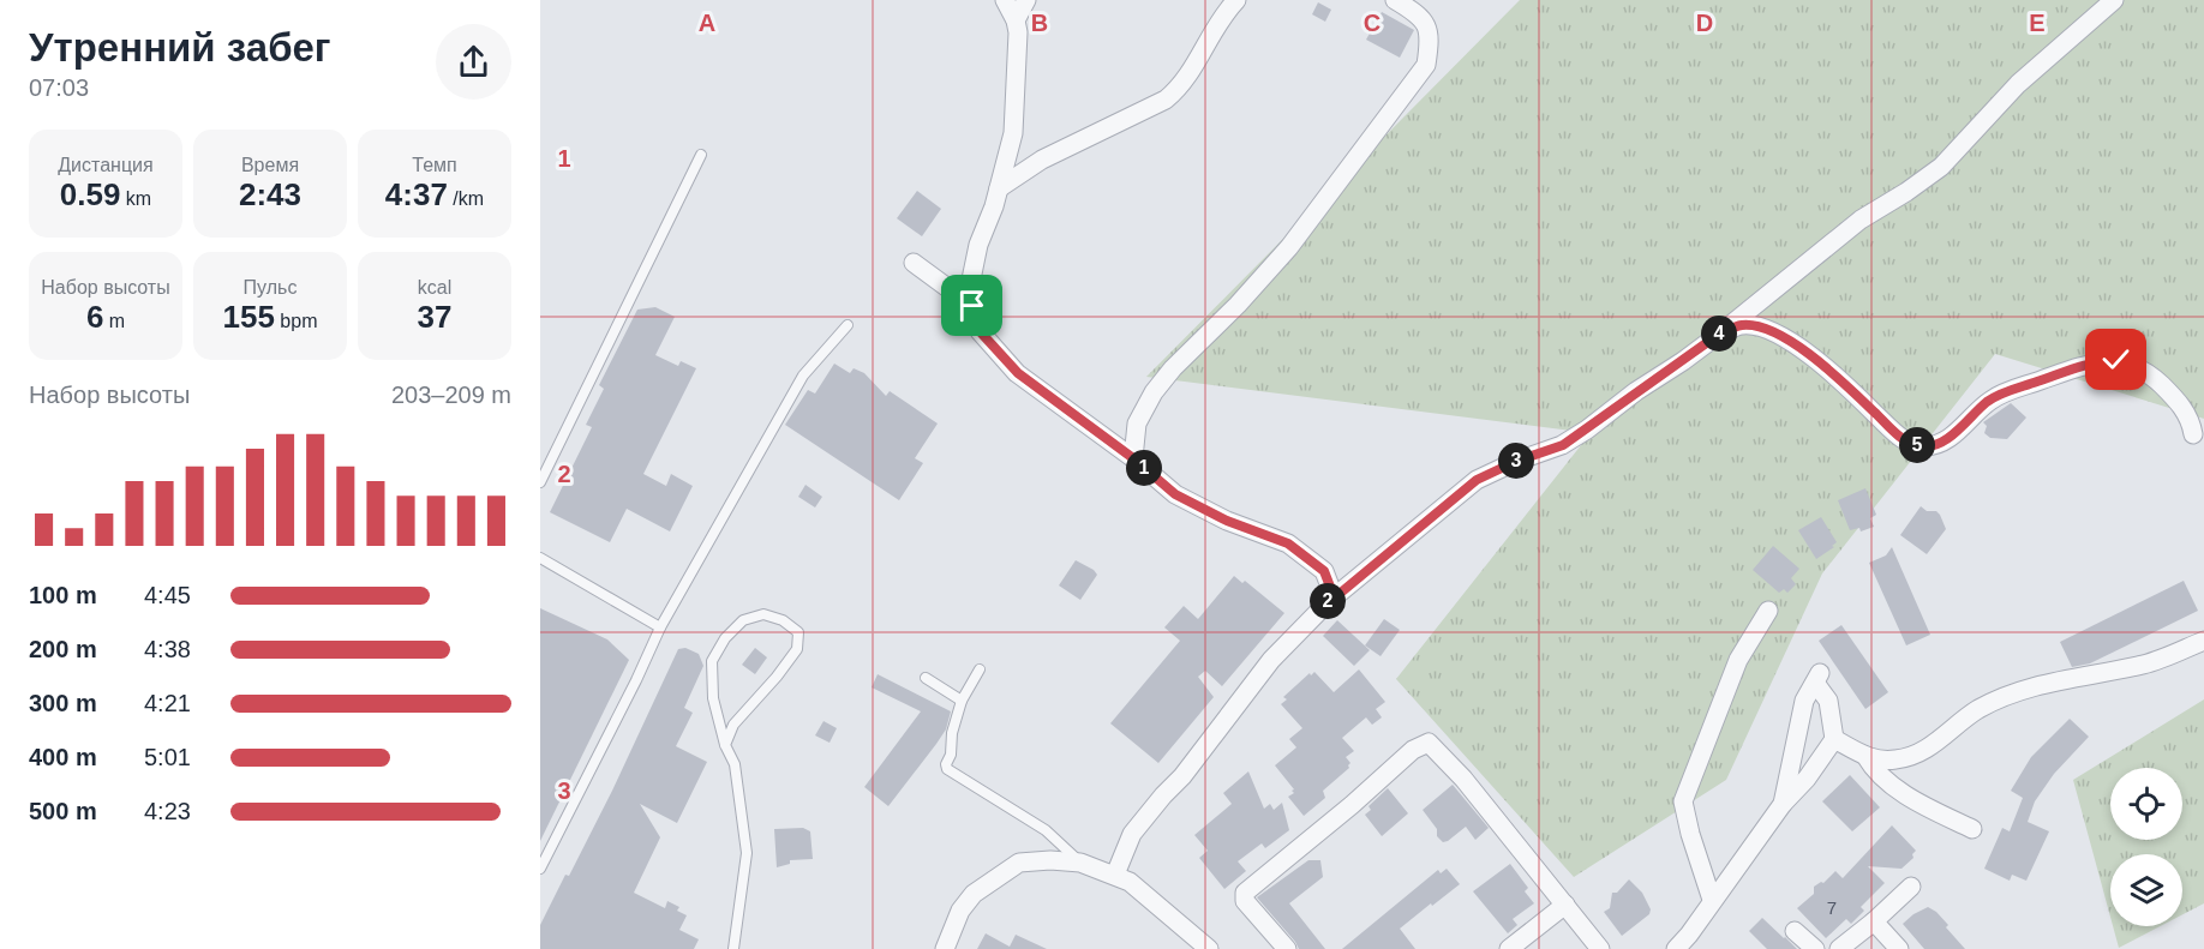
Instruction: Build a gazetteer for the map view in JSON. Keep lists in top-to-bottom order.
{
  "house_numbers": ["7"],
  "page": {
    "heading": ["Утренний забег", "07:03"],
    "stats": [
      ["Дистанция", "0.59 km"],
      ["Время", "2:43"],
      ["Темп", "4:37 /km"],
      ["Набор высоты", "6 m"],
      ["Пульс", "155 bpm"],
      ["kcal", "37"]
    ],
    "pins": [
      "4",
      "5",
      "3",
      "1",
      "2"
    ],
    "chart": ["Набор высоты", "203–209 m"],
    "list": [
      {
        "name": "100 m",
        "note": "4:45"
      },
      {
        "name": "200 m",
        "note": "4:38"
      },
      {
        "name": "300 m",
        "note": "4:21"
      },
      {
        "name": "400 m",
        "note": "5:01"
      },
      {
        "name": "500 m",
        "note": "4:23"
      }
    ]
  },
  "grid": {
    "columns": [
      "A",
      "B",
      "C",
      "D",
      "E"
    ],
    "rows": ["1", "2", "3"]
  }
}
